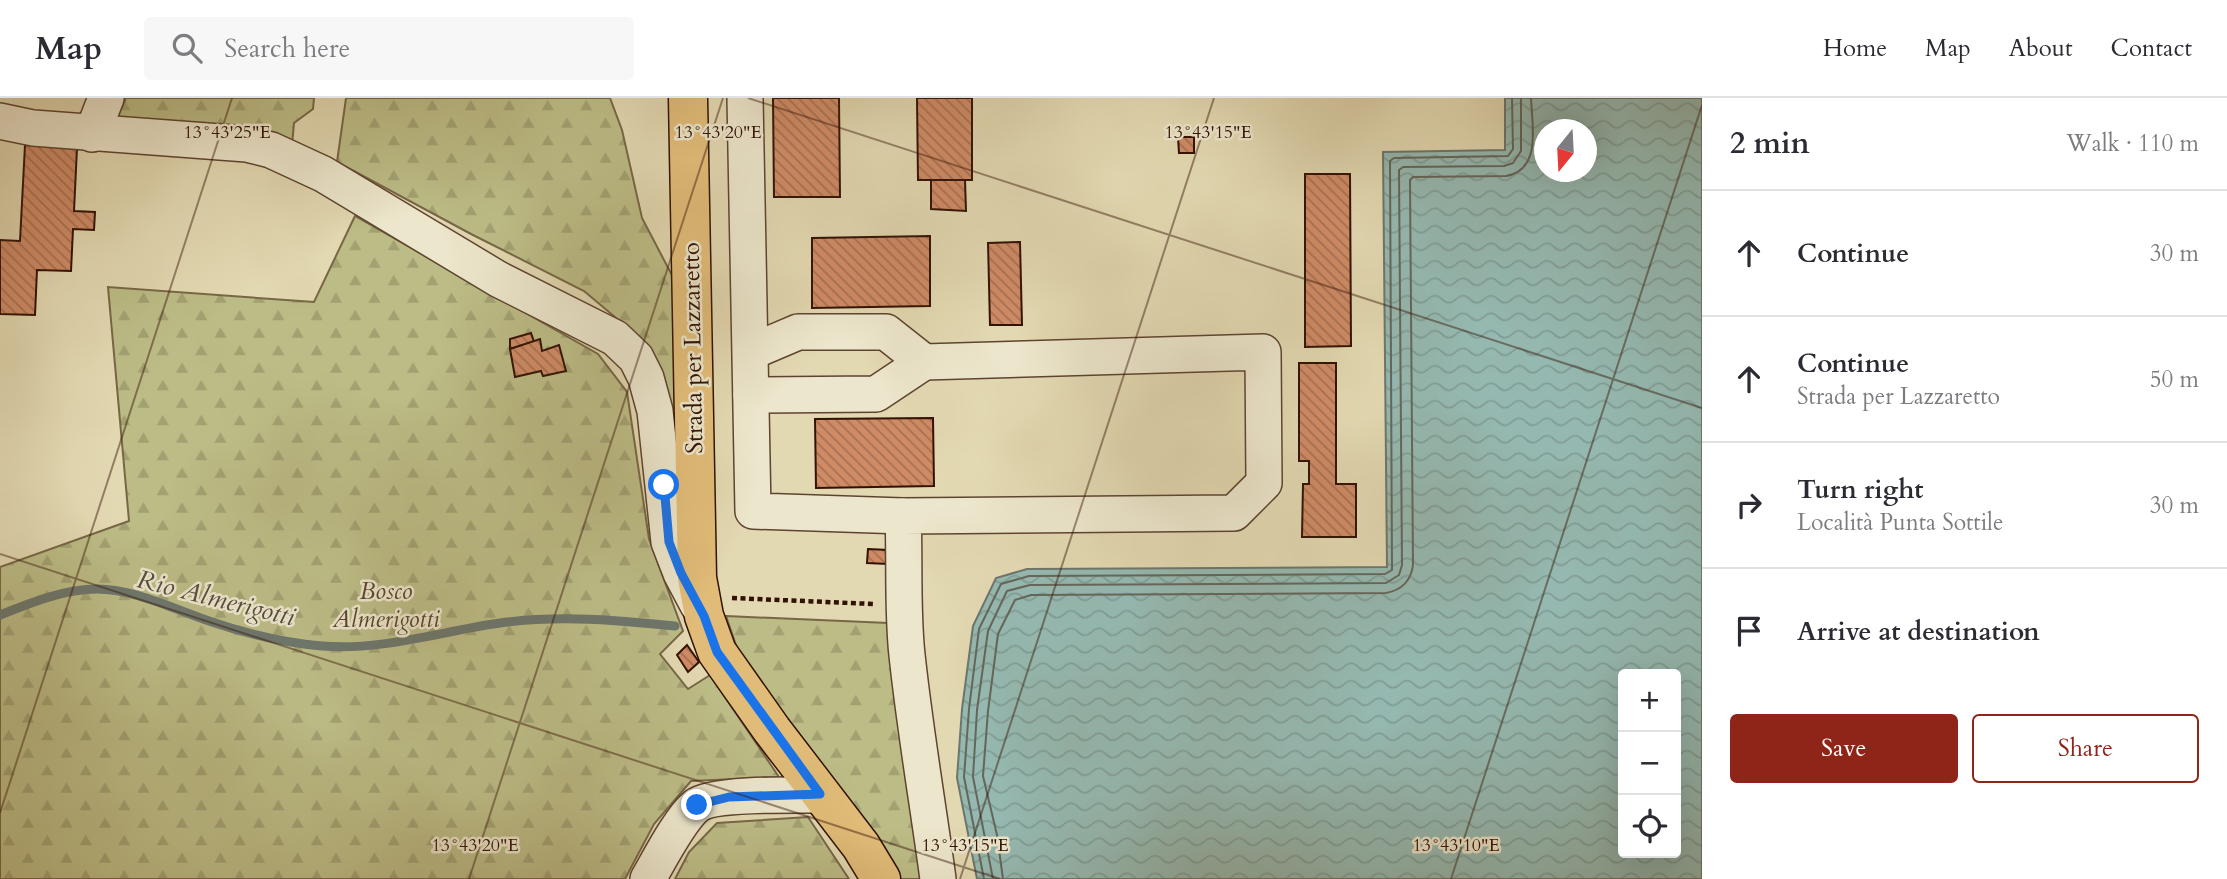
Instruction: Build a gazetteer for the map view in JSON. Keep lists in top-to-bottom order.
{
  "streets": {
    "main road": ["Strada per Lazzaretto"]
  },
  "water": ["Rio Almerigotti"],
  "parks": ["Bosco Almerigotti"],
  "north": "bottom",
  "page": {
    "header": "Map",
    "search": "Search here",
    "nav": [
      "Home",
      "Map",
      "About",
      "Contact"
    ],
    "heading": ["2 min", "Walk · 110 m"],
    "list": [
      ["Continue", "30 m"],
      ["Continue", "Strada per Lazzaretto", "50 m"],
      ["Turn right", "Località Punta Sottile", "30 m"],
      "Arrive at destination"
    ],
    "map_buttons": ["+", "−"],
    "buttons": ["Save", "Share"]
  },
  "coordinates": [
    "13°43'25\"E",
    "13°43'20\"E",
    "13°43'15\"E",
    "13°43'10\"E"
  ]
}
